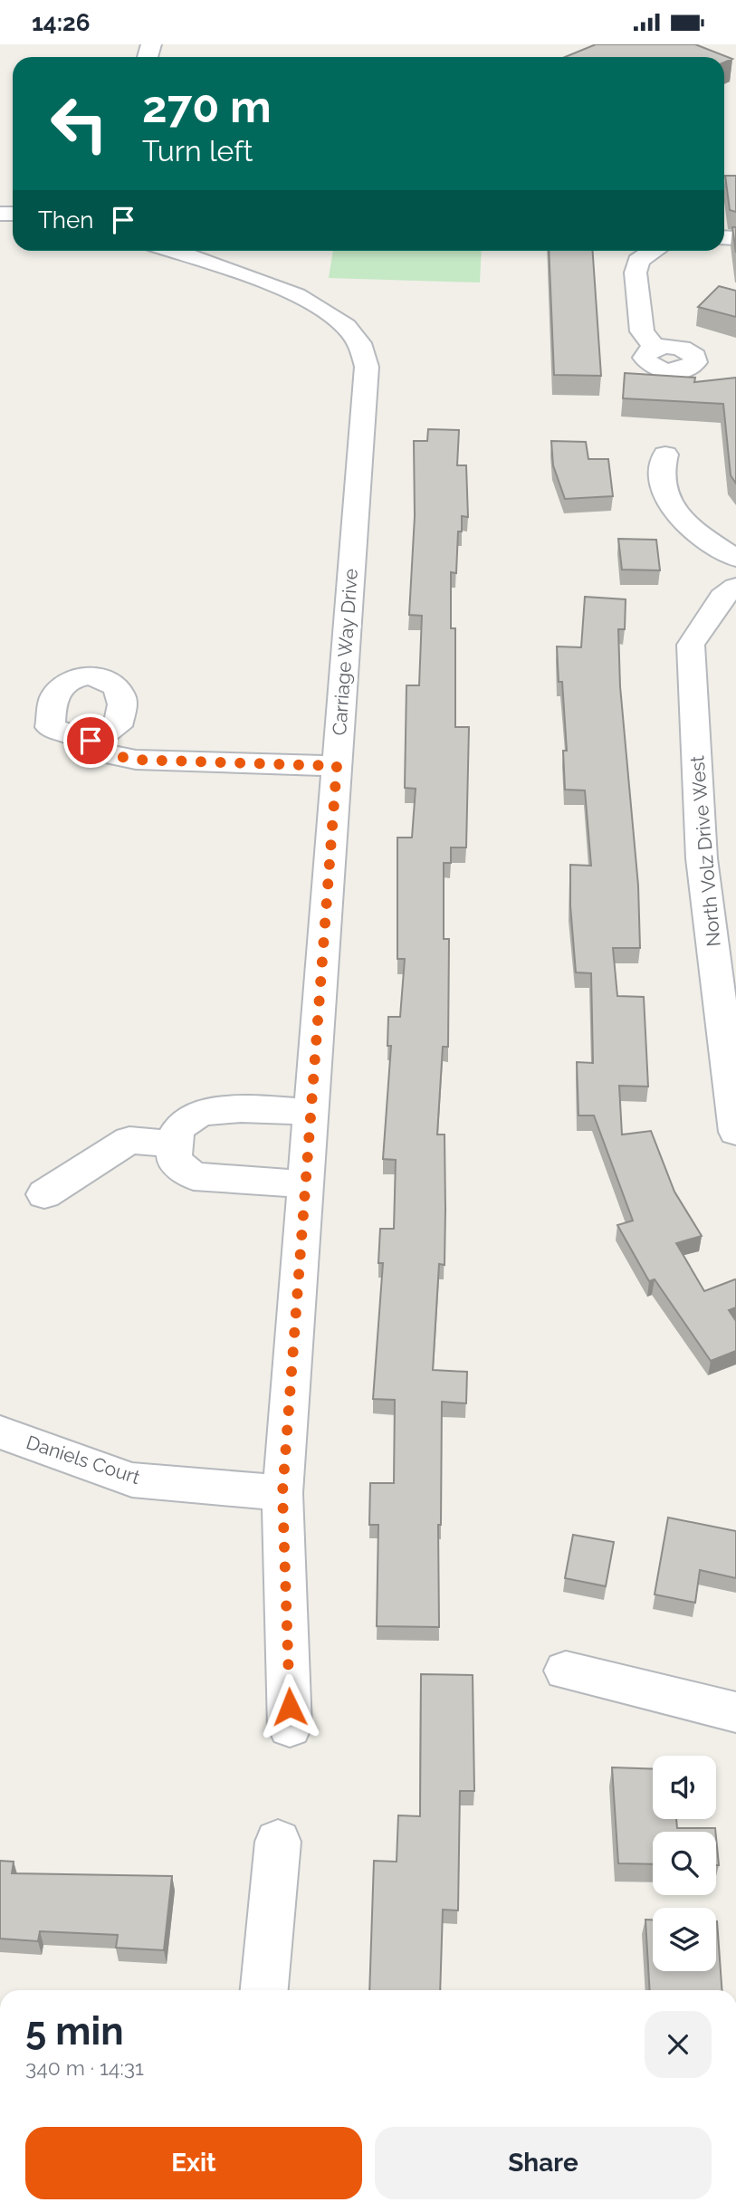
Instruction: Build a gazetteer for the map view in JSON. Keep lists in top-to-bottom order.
{
  "streets": {
    "street": ["Carriage Way Drive", "North Volz Drive West", "Daniels Court"]
  },
  "crossings": [
    ["Carriage Way Drive", "Daniels Court"]
  ],
  "page": {
    "status": "14:26",
    "turn": ["270 m", "Turn left"],
    "then": "Then",
    "heading": ["5 min", "340 m · 14:31"],
    "buttons": ["Exit", "Share"]
  }
}
